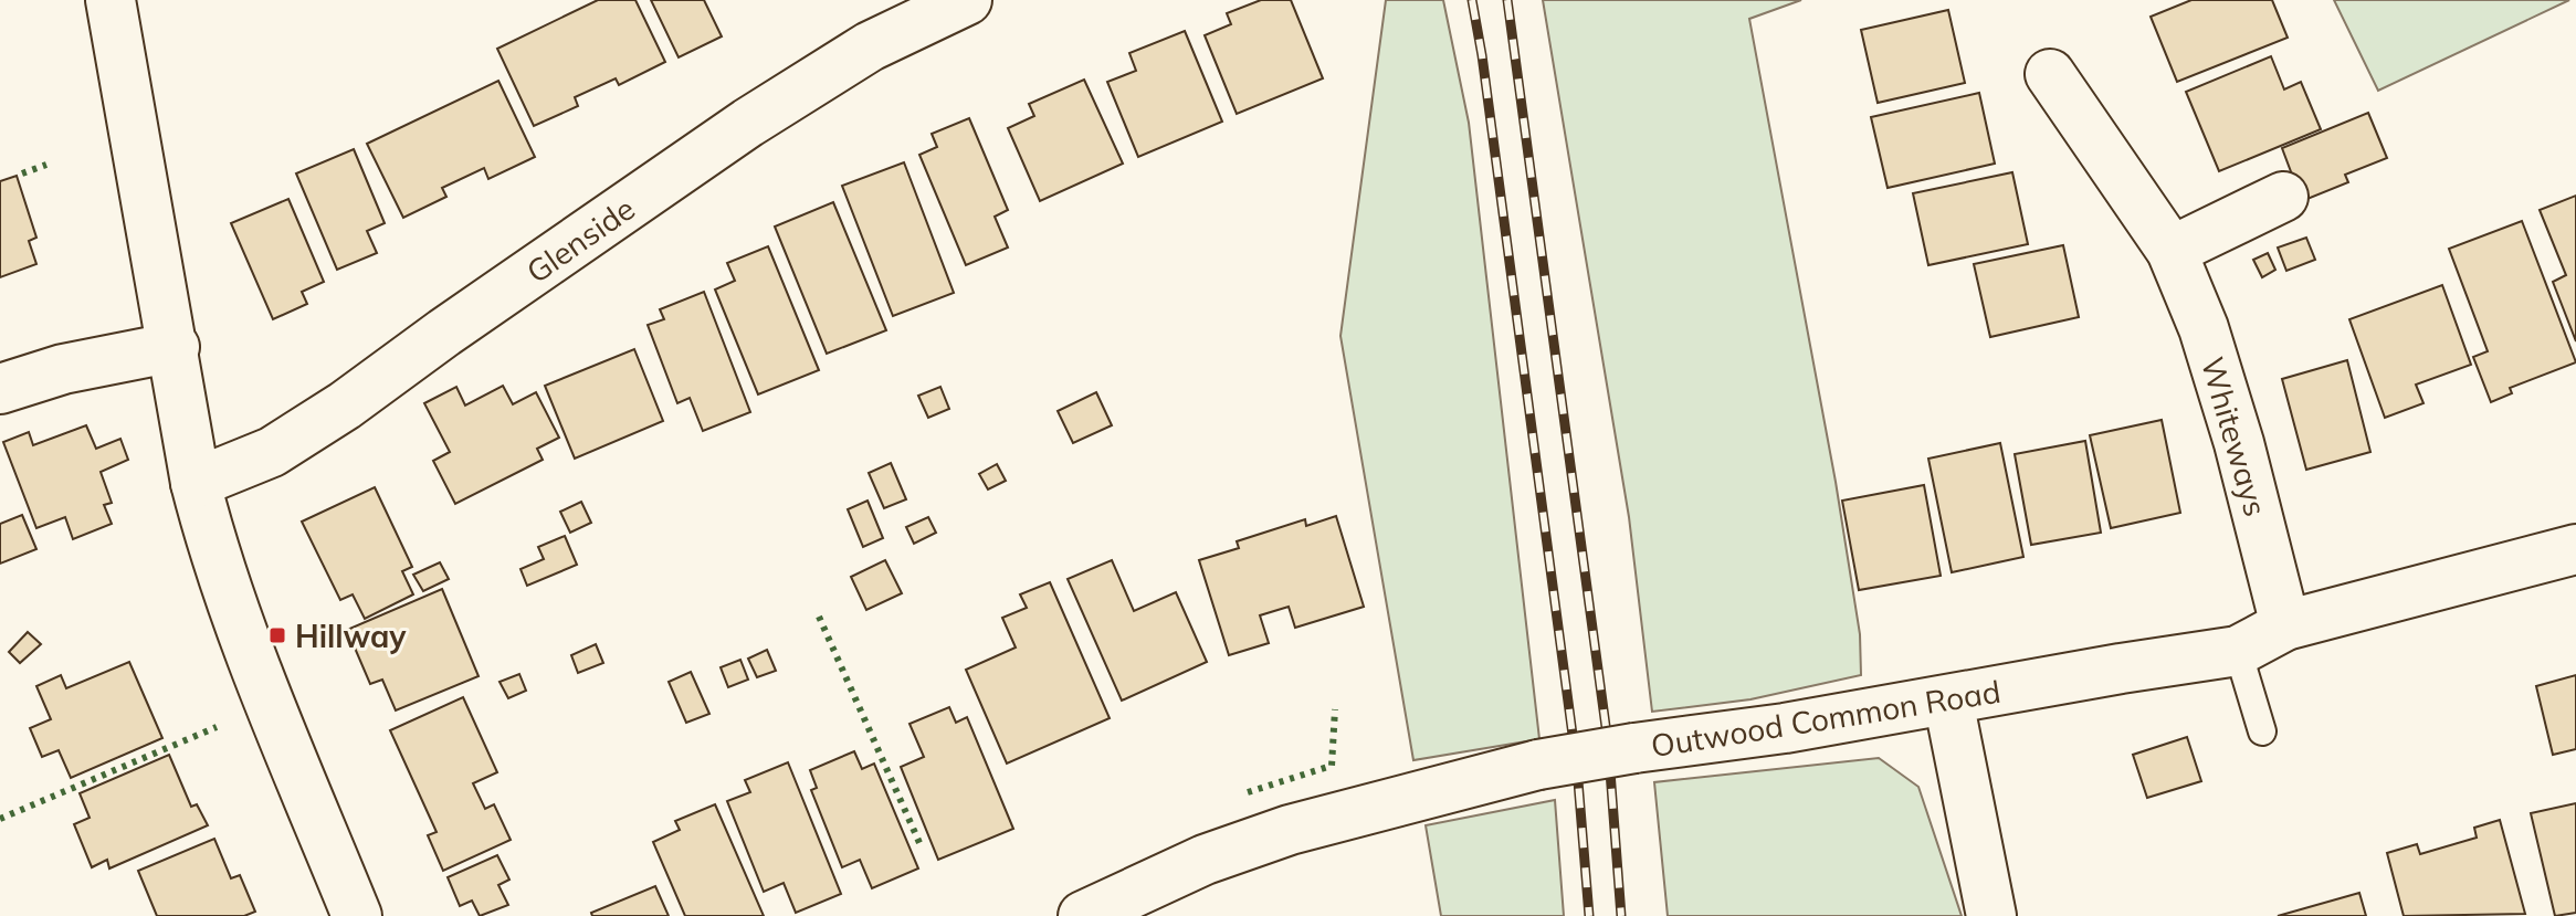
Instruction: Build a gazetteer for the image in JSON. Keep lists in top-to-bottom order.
{
  "streets": {
    "street": ["Glenside", "Whiteways", "Outwood Common Road"]
  },
  "crossings": [
    ["Whiteways", "Outwood Common Road"]
  ],
  "places": {
    "transit": ["Hillway"]
  }
}
